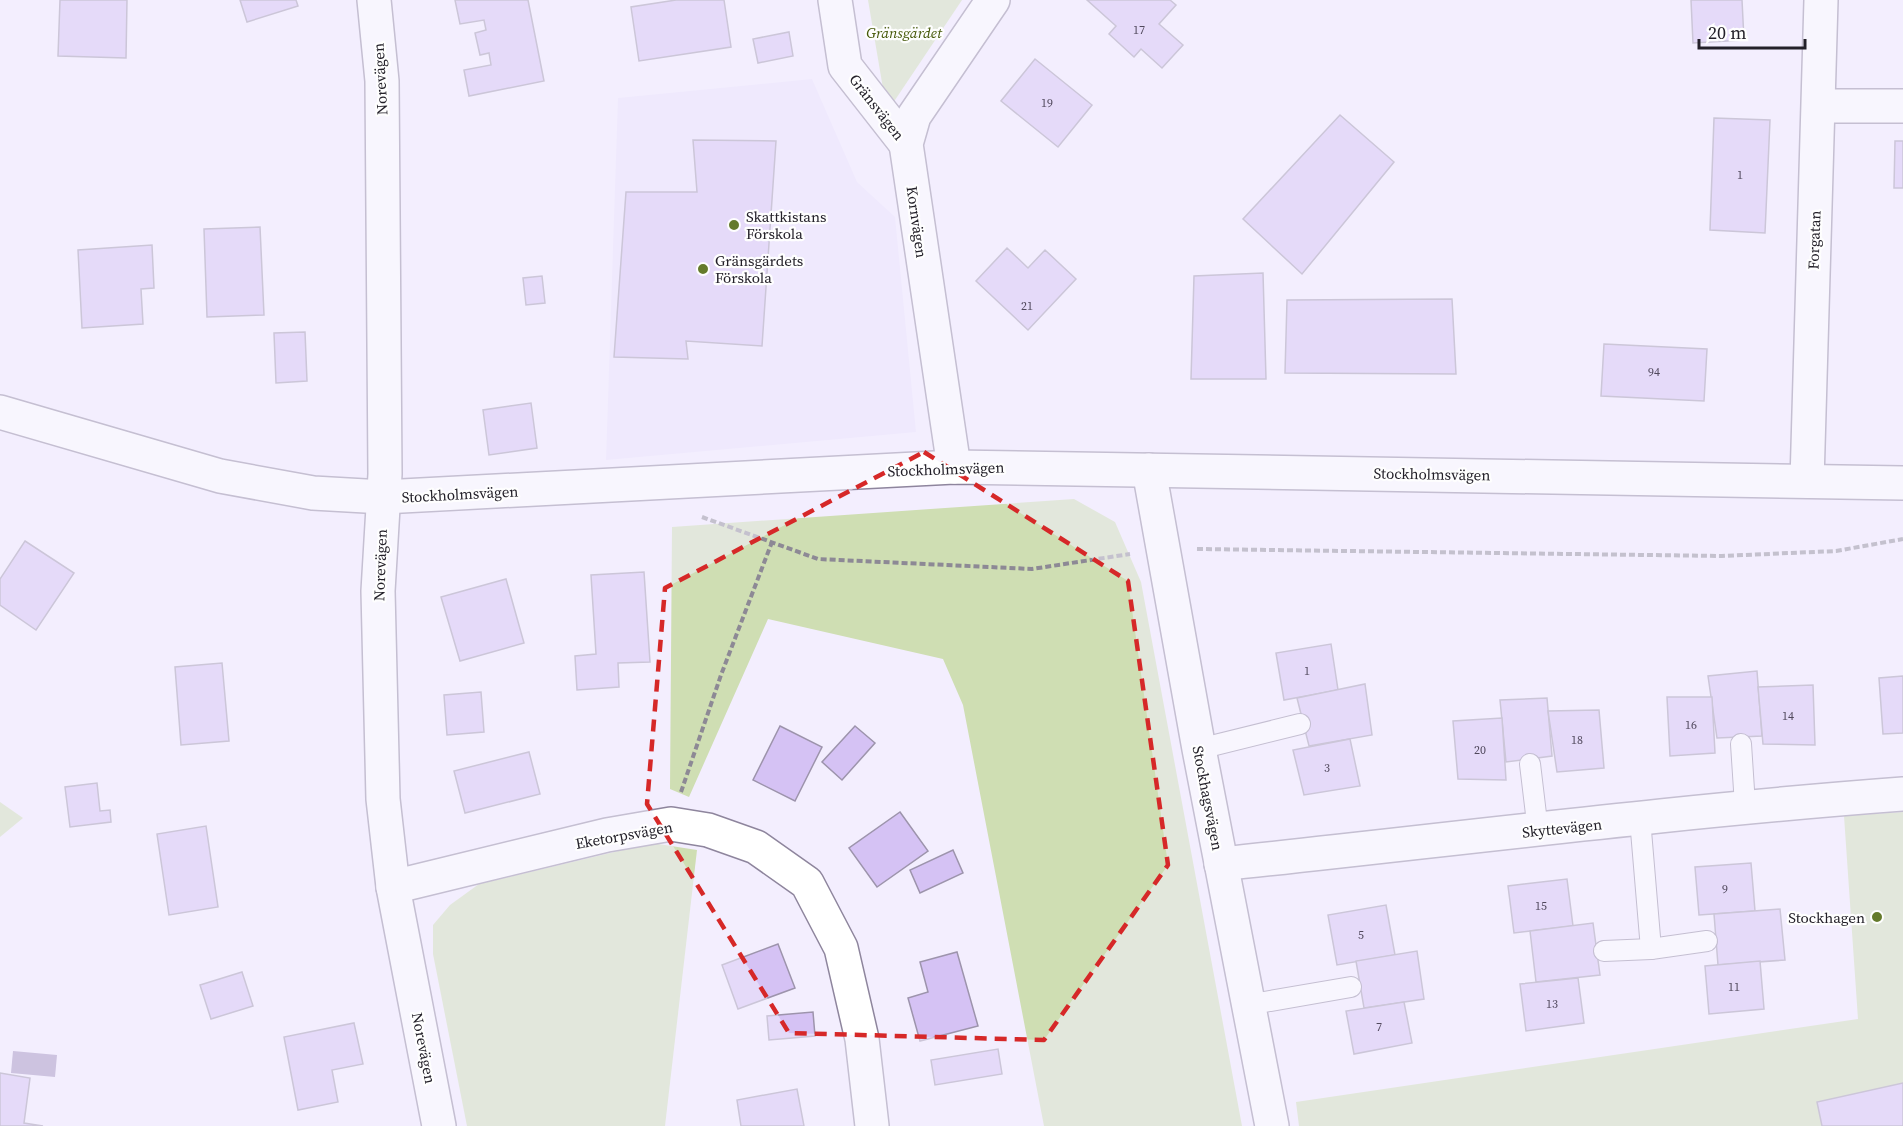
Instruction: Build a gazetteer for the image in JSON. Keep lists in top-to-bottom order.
{
  "streets": {
    "street": [
      "Norevägen",
      "Gränsvägen",
      "Kornvägen",
      "Forgatan",
      "Stockholmsvägen",
      "Stockhagsvägen",
      "Skyttevägen",
      "Eketorpsvägen"
    ]
  },
  "crossings": [
    ["Norevägen", "Stockholmsvägen"],
    ["Norevägen", "Eketorpsvägen"],
    ["Gränsvägen", "Kornvägen"],
    ["Kornvägen", "Stockholmsvägen"],
    ["Forgatan", "Stockholmsvägen"],
    ["Stockholmsvägen", "Stockhagsvägen"],
    ["Stockhagsvägen", "Skyttevägen"]
  ],
  "parks": ["Gränsgärdet"],
  "places": ["Skattkistans Förskola", "Gränsgärdets Förskola", "Stockhagen"],
  "house_numbers": [
    "17",
    "19",
    "1",
    "21",
    "94",
    "1",
    "14",
    "16",
    "18",
    "20",
    "3",
    "9",
    "15",
    "5",
    "11",
    "13",
    "7"
  ],
  "scale_bar": "20 m"
}
